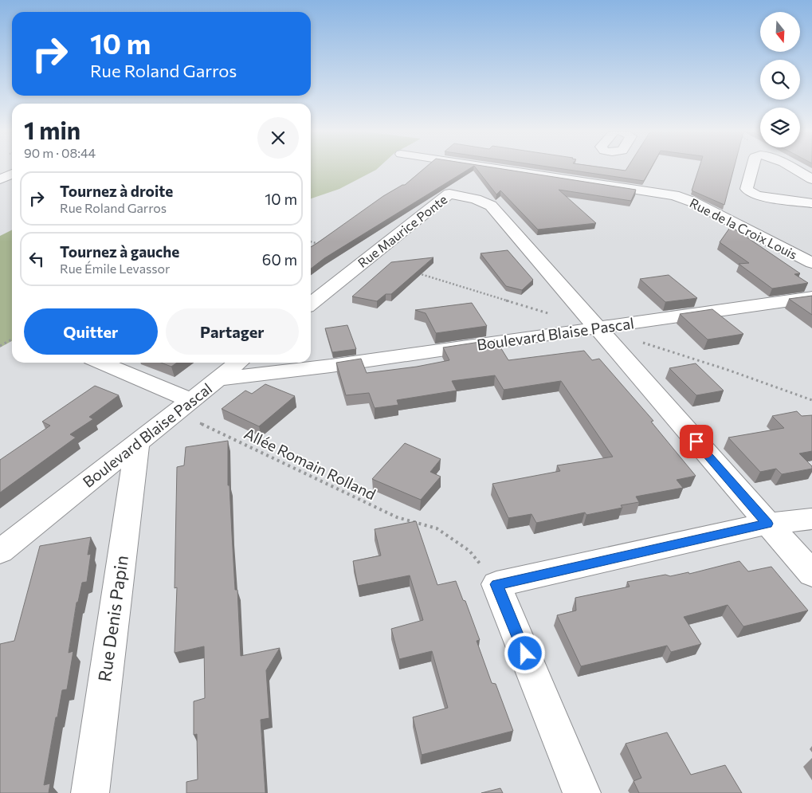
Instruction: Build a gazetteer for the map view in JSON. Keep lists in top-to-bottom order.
{
  "streets": {
    "street": [
      "Rue de la Croix Louis",
      "Rue Maurice Ponte",
      "Boulevard Blaise Pascal",
      "Rue Denis Papin"
    ],
    "path": ["Allée Romain Rolland"]
  },
  "crossings": [
    ["Rue Maurice Ponte", "Boulevard Blaise Pascal"],
    ["Boulevard Blaise Pascal", "Allée Romain Rolland"],
    ["Boulevard Blaise Pascal", "Rue Denis Papin"]
  ],
  "north": "bottom",
  "page": {
    "turn": ["10 m", "Rue Roland Garros"],
    "heading": ["1 min", "90 m · 08:44"],
    "list": [
      {
        "name": "Tournez à droite",
        "note": "Rue Roland Garros",
        "value": "10 m"
      },
      {
        "name": "Tournez à gauche",
        "note": "Rue Émile Levassor",
        "value": "60 m"
      }
    ],
    "buttons": ["Quitter", "Partager"]
  }
}
